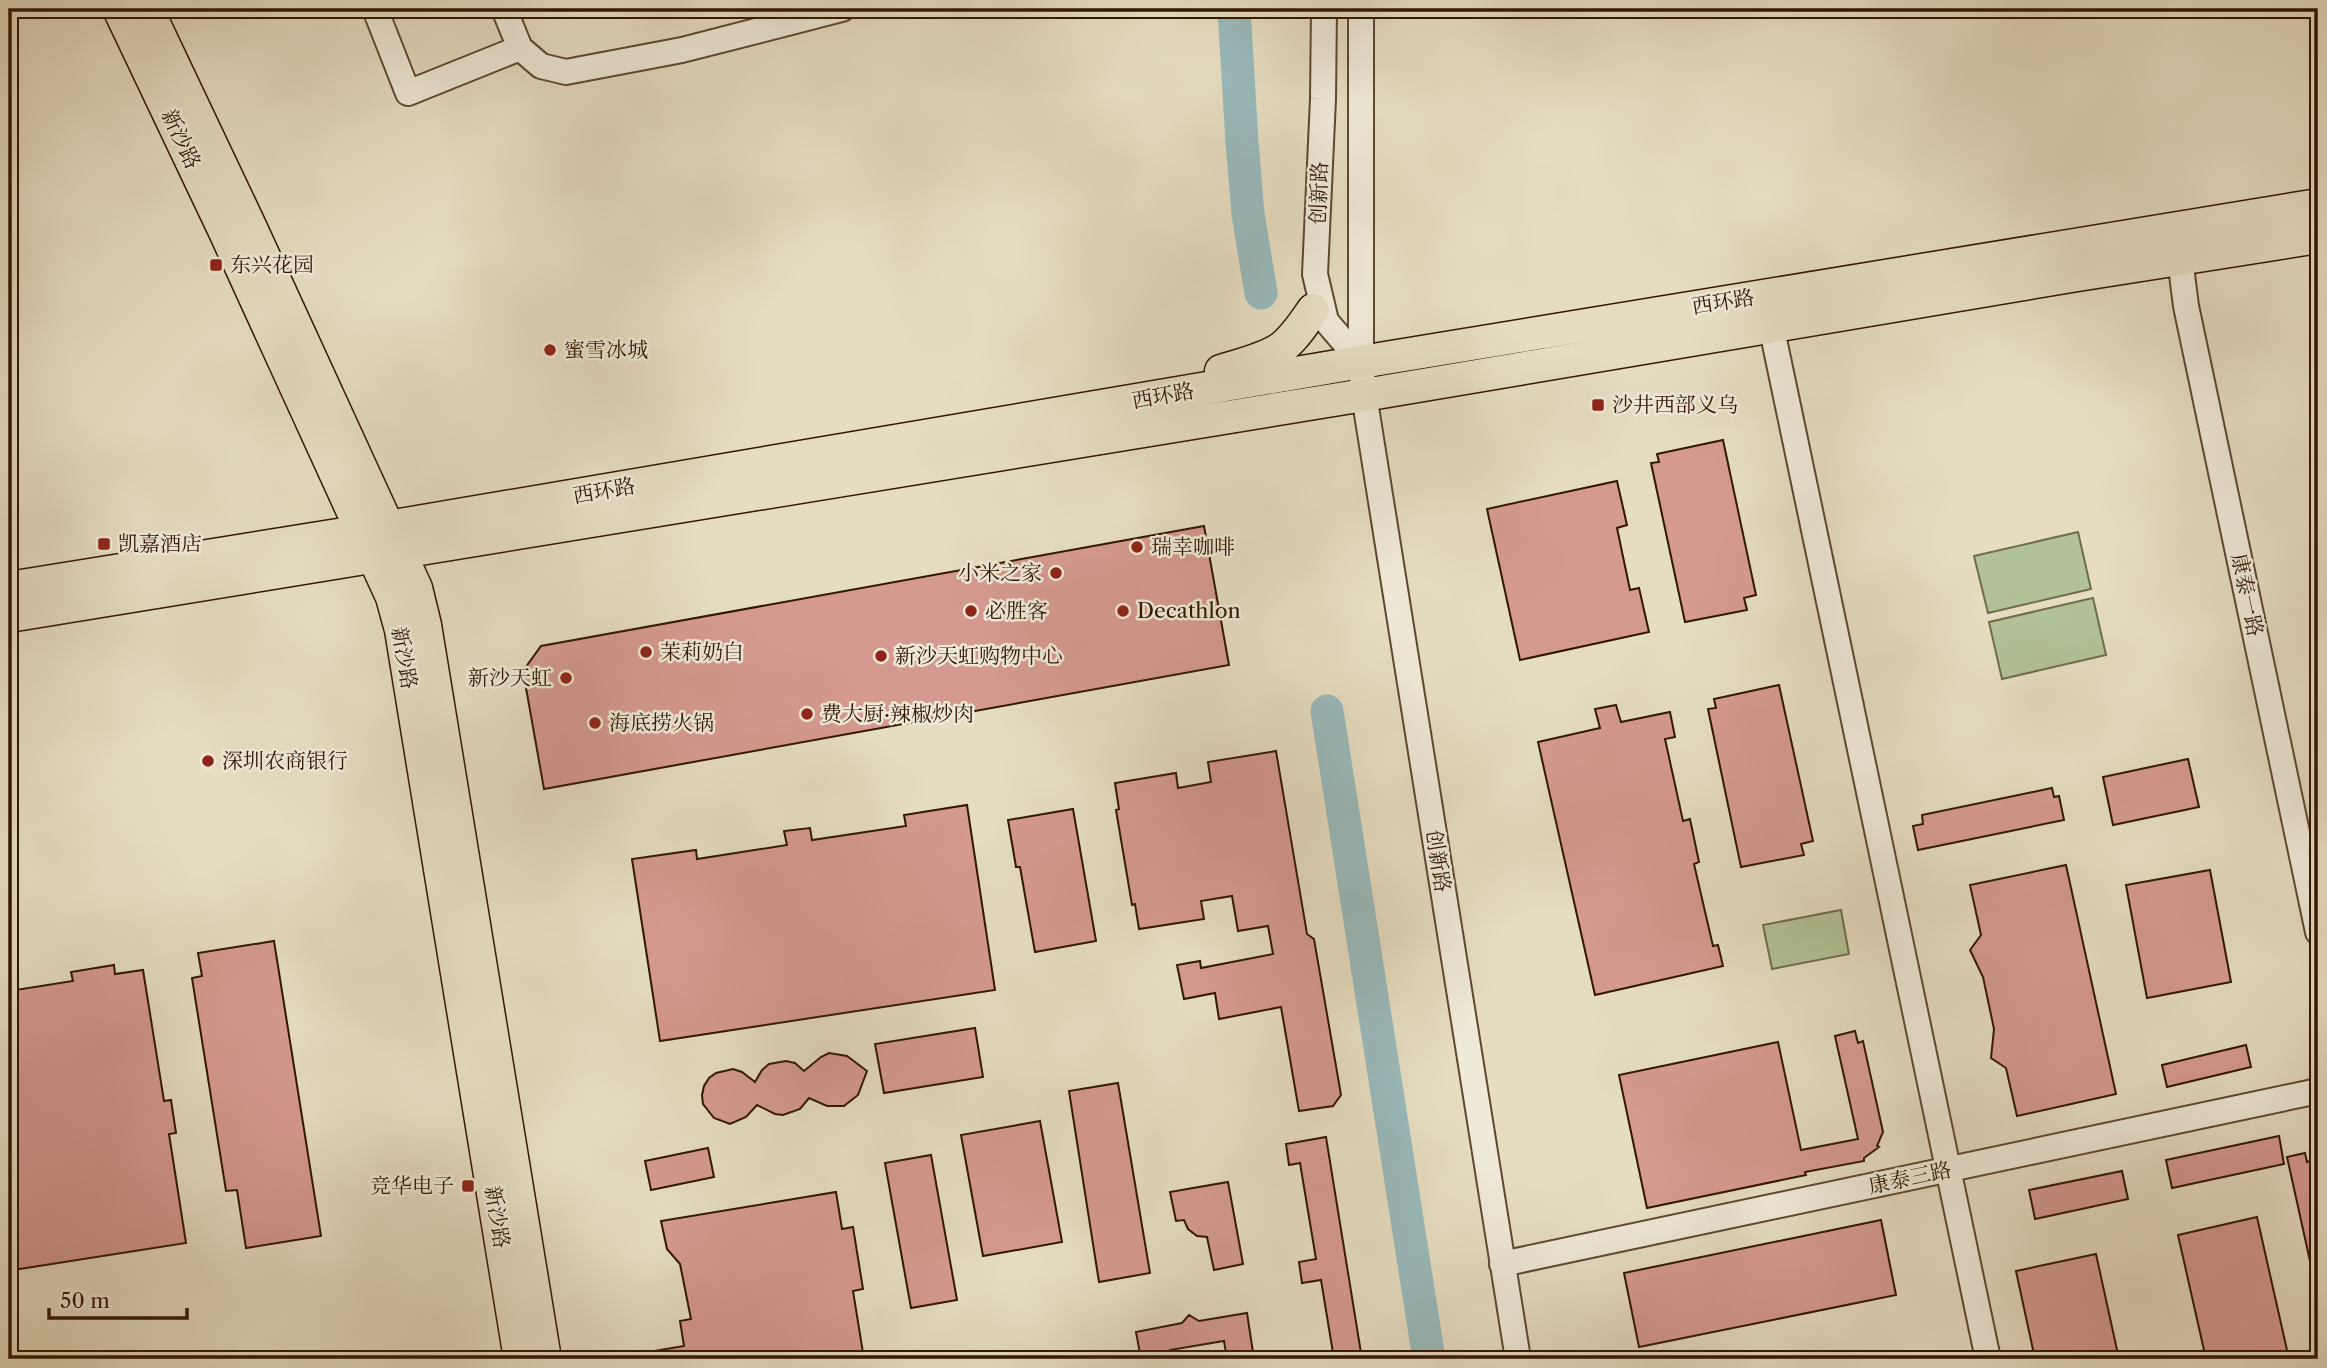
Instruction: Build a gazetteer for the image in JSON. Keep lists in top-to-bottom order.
{
  "streets": {
    "main road": ["新沙路", "西环路"],
    "street": ["创新路", "康泰一路", "康泰三路"]
  },
  "crossings": [
    ["新沙路", "西环路"],
    ["创新路", "西环路"],
    ["创新路", "康泰三路"],
    ["西环路", "康泰一路"]
  ],
  "places": {
    "transit": [
      "东兴花园",
      "沙井西部义乌",
      "凯嘉酒店",
      "竞华电子"
    ],
    "other": [
      "蜜雪冰城",
      "瑞幸咖啡",
      "小米之家",
      "必胜客",
      "Decathlon",
      "茉莉奶白",
      "新沙天虹购物中心",
      "新沙天虹",
      "费大厨·辣椒炒肉",
      "海底捞火锅",
      "深圳农商银行"
    ]
  },
  "scale_bar": "50 m"
}
